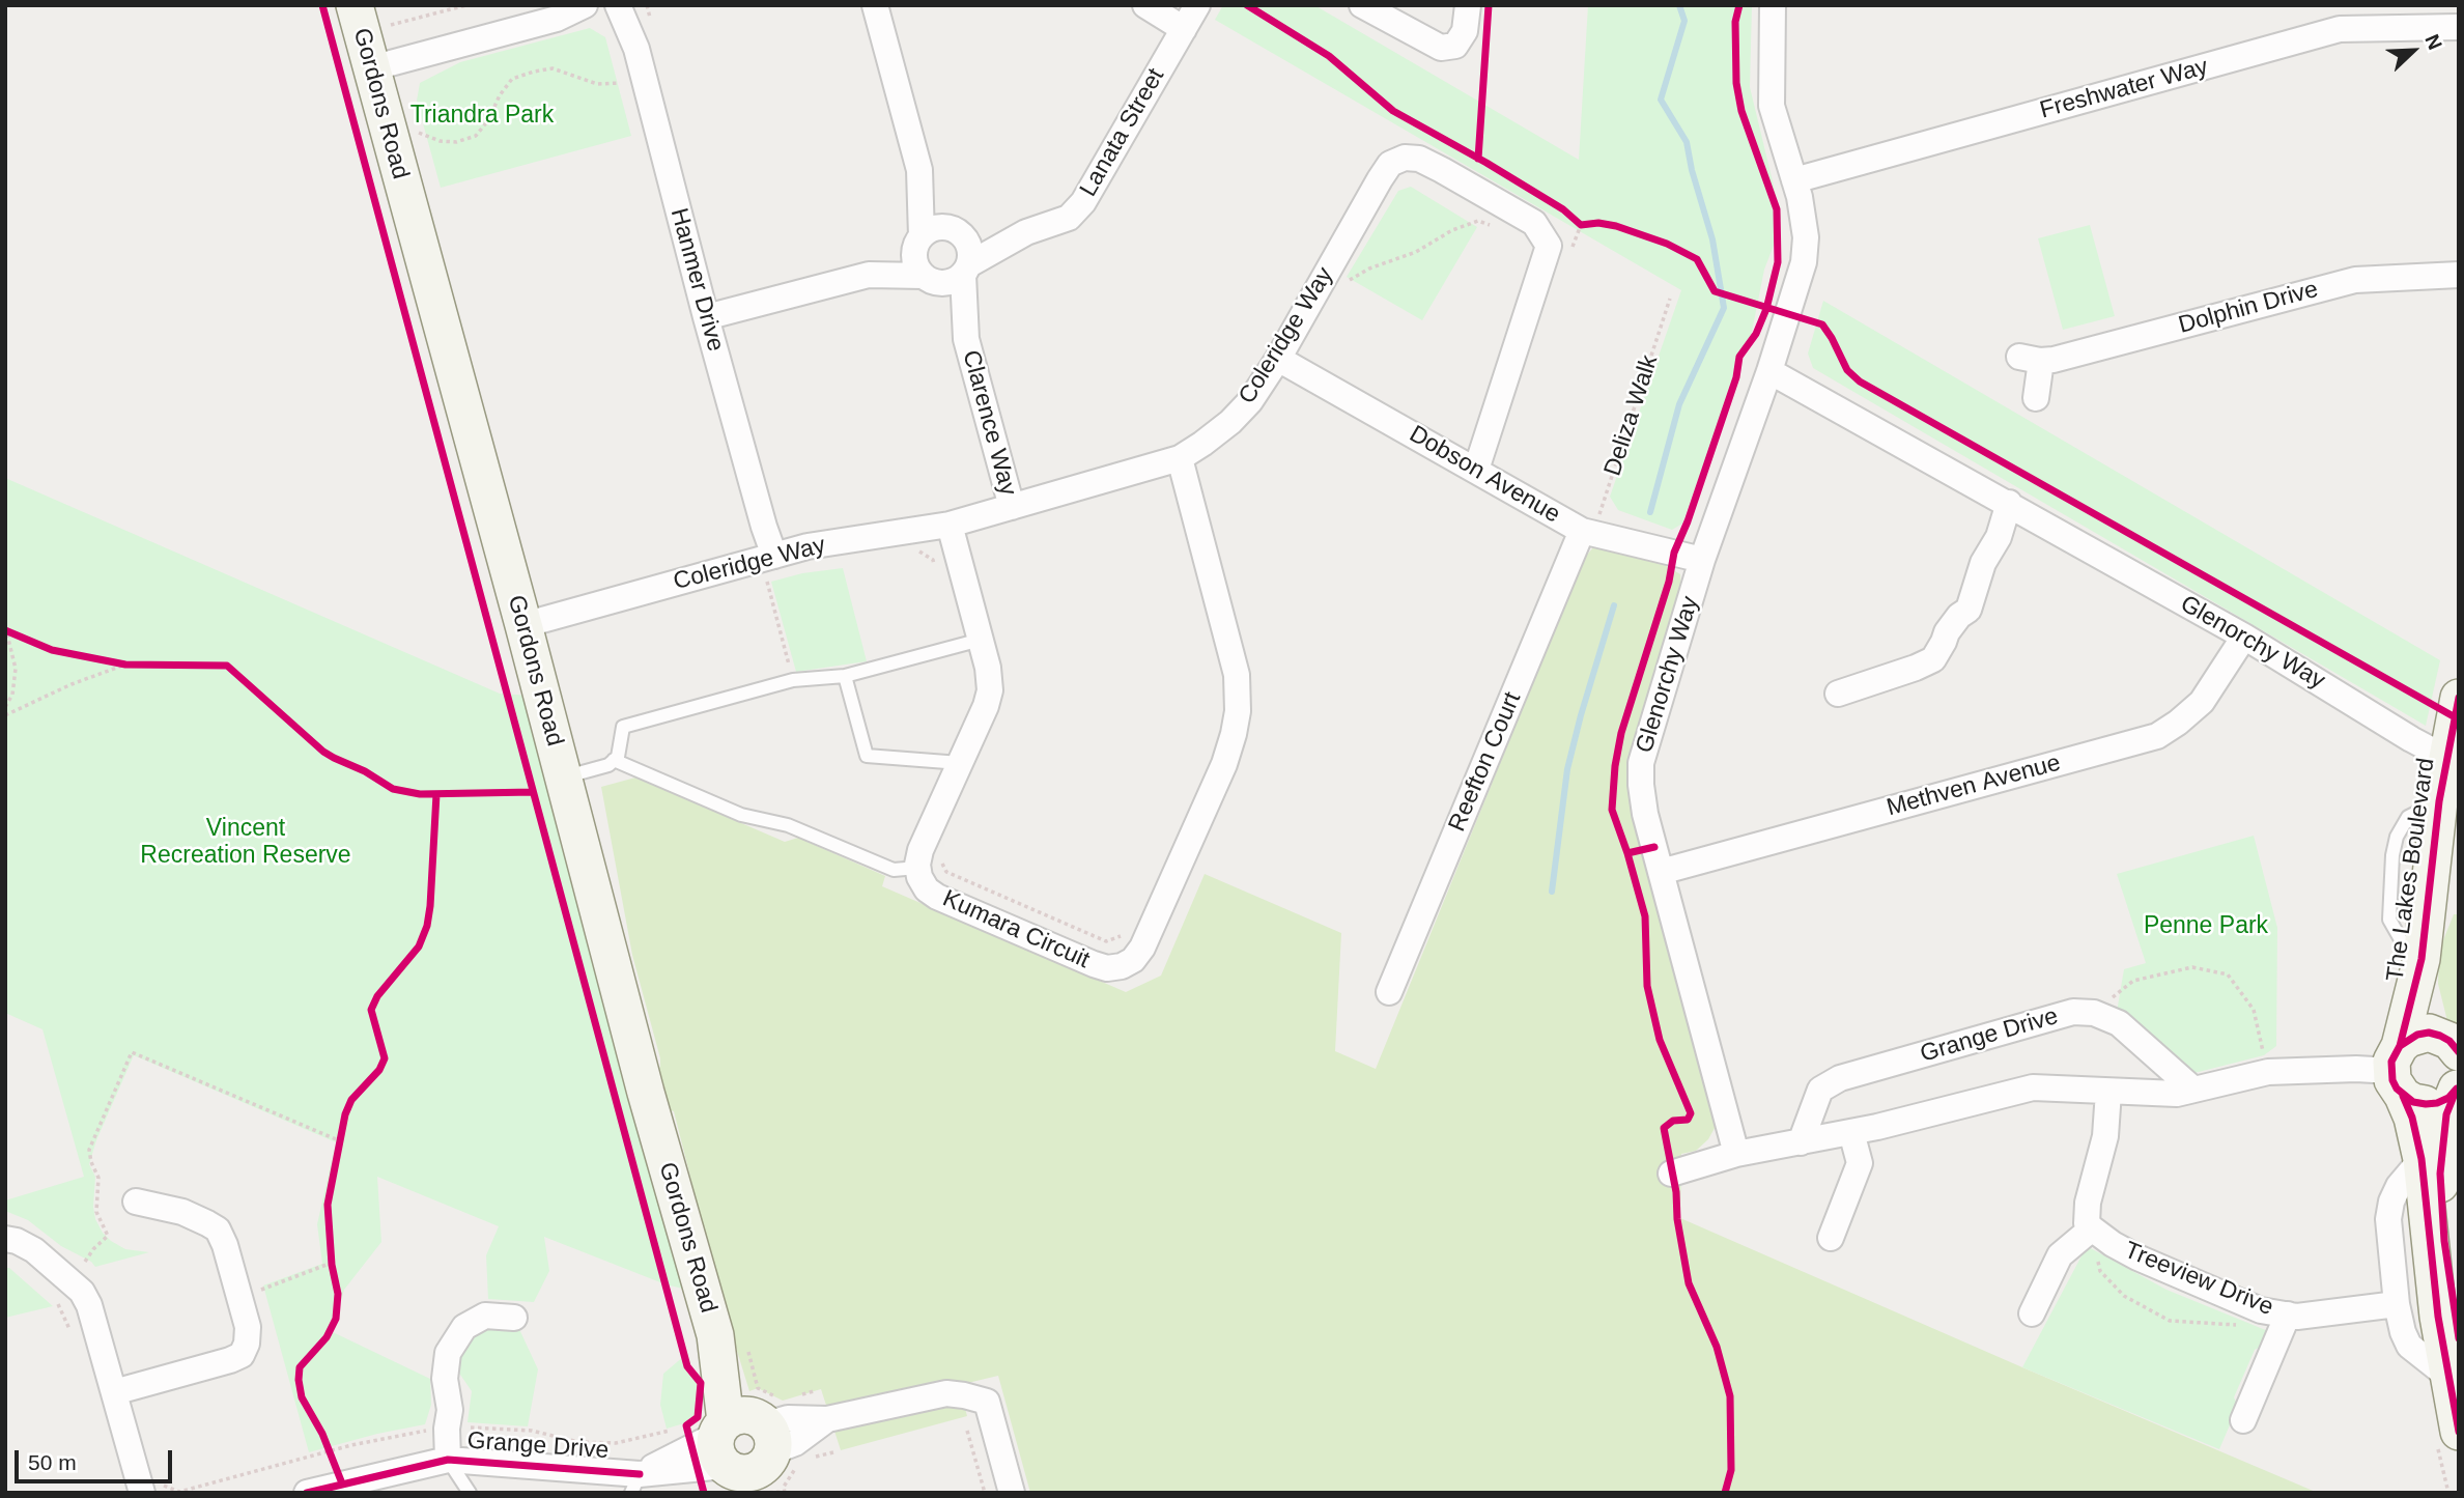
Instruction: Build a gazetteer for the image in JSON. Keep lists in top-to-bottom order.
{
  "streets": {
    "street": [
      "Freshwater Way",
      "Gordons Road",
      "Lanata Street",
      "Hanmer Drive",
      "Dolphin Drive",
      "Coleridge Way",
      "Clarence Way",
      "Dobson Avenue",
      "Glenorchy Way",
      "Reefton Court",
      "Methven Avenue",
      "The Lakes Boulevard",
      "Kumara Circuit",
      "Grange Drive",
      "Treeview Drive"
    ],
    "path": ["Deliza Walk"]
  },
  "crossings": [
    ["Freshwater Way", "Glenorchy Way"],
    ["Gordons Road", "Coleridge Way"],
    ["Gordons Road", "Grange Drive"],
    ["Lanata Street", "Clarence Way"],
    ["Hanmer Drive", "Coleridge Way"],
    ["Coleridge Way", "Clarence Way"],
    ["Coleridge Way", "Dobson Avenue"],
    ["Coleridge Way", "Kumara Circuit"],
    ["Deliza Walk", "Dobson Avenue"],
    ["Deliza Walk", "Reefton Court"],
    ["Dobson Avenue", "Glenorchy Way"],
    ["Dobson Avenue", "Reefton Court"],
    ["Glenorchy Way", "Methven Avenue"],
    ["Glenorchy Way", "The Lakes Boulevard"]
  ],
  "parks": ["Triandra Park", "Vincent Recreation Reserve", "Penne Park"],
  "scale_bar": "50 m",
  "north": "top right"
}
